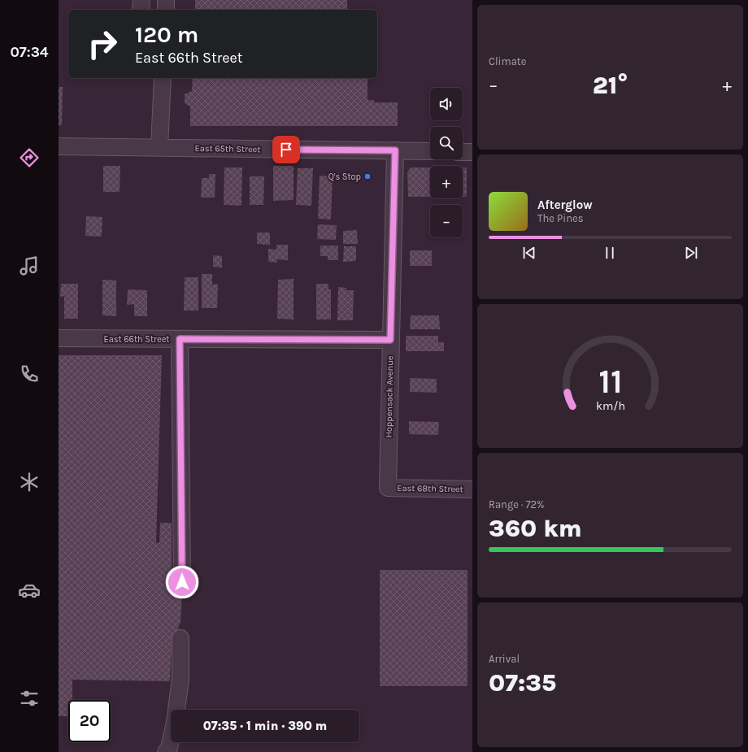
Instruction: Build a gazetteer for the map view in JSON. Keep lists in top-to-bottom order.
{
  "streets": {
    "street": [
      "East 65th Street",
      "East 66th Street",
      "Hoppensack Avenue",
      "East 68th Street"
    ]
  },
  "crossings": [
    ["East 65th Street", "Hoppensack Avenue"],
    ["East 66th Street", "Hoppensack Avenue"],
    ["Hoppensack Avenue", "East 68th Street"]
  ],
  "places": ["Q's Stop"],
  "page": {
    "tabs": "07:34",
    "tile": [
      "Climate",
      ["Range · 72%", "360 km"],
      ["Arrival", "07:35"]
    ],
    "turn": ["120 m", "East 66th Street"],
    "heat": ["−", "21°", "+"],
    "map_buttons": ["+", "−"],
    "song": ["Afterglow", "The Pines"],
    "limit": "20",
    "trip": "07:35 · 1 min · 390 m",
    "gauge": ["11", "km/h"]
  }
}
